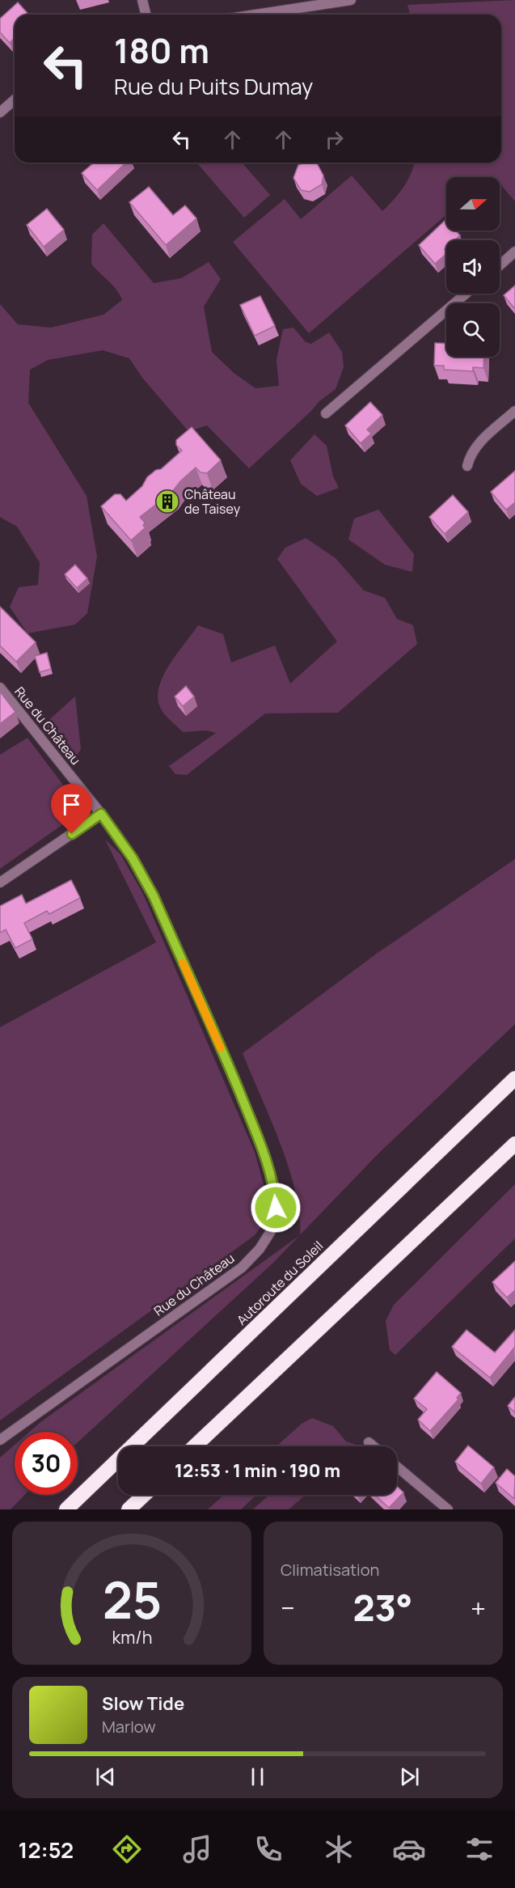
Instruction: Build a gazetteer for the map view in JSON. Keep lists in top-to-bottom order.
{
  "streets": {
    "highway": ["Autoroute du Soleil"],
    "street": ["Rue du Château"]
  },
  "places": {
    "building": ["Château de Taisey"]
  },
  "north": "right",
  "page": {
    "turn": ["180 m", "Rue du Puits Dumay"],
    "limit": "30",
    "trip": "12:53 · 1 min · 190 m",
    "tile": "Climatisation",
    "heat": ["−", "23°", "+"],
    "song": ["Slow Tide", "Marlow"],
    "tabs": "12:52",
    "gauge": ["25", "km/h"]
  }
}
